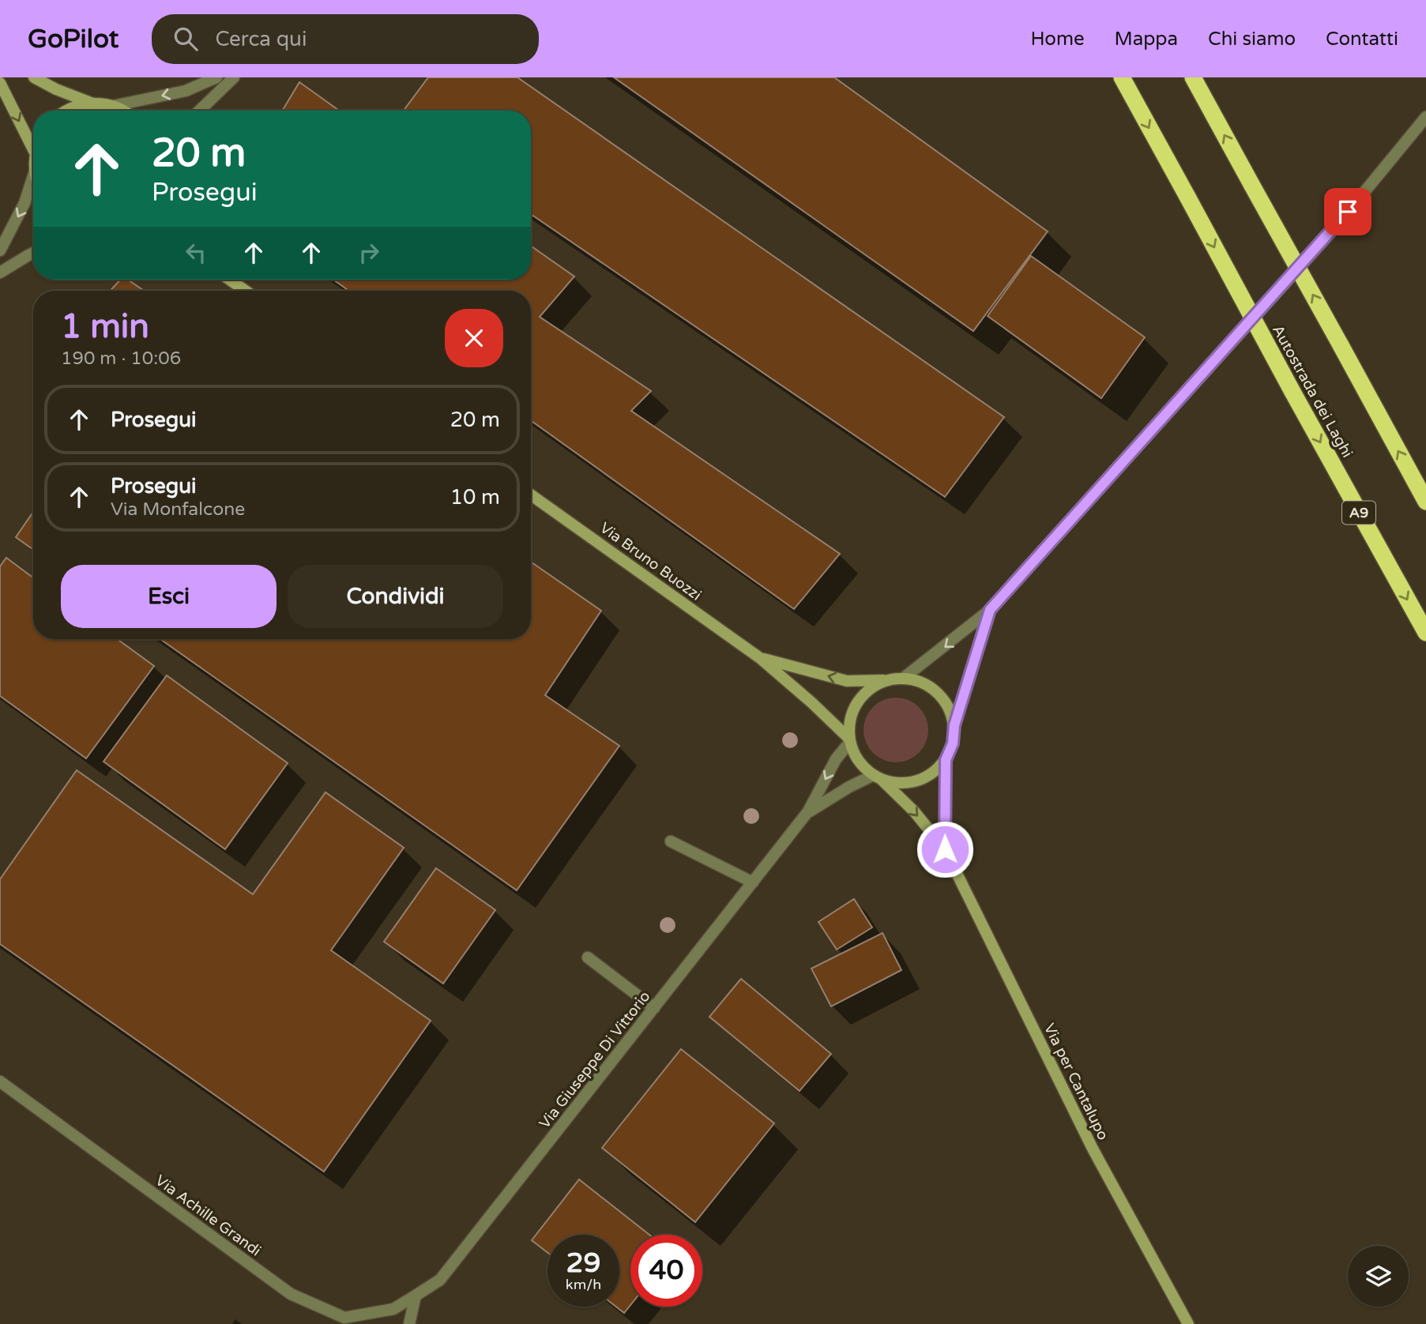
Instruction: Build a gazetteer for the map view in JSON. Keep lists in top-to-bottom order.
{
  "streets": {
    "highway": ["Autostrada dei Laghi", "A9"],
    "street": [
      "Via Bruno Buozzi",
      "Via Giuseppe Di Vittorio",
      "Via per Cantalupo",
      "Via Achille Grandi"
    ]
  },
  "crossings": [
    ["Via Bruno Buozzi", "Via Giuseppe Di Vittorio"],
    ["Via Bruno Buozzi", "Via per Cantalupo"],
    ["Via Giuseppe Di Vittorio", "Via per Cantalupo"],
    ["Via Giuseppe Di Vittorio", "Via Achille Grandi"]
  ],
  "page": {
    "header": "GoPilot",
    "search": "Cerca qui",
    "nav": [
      "Home",
      "Mappa",
      "Chi siamo",
      "Contatti"
    ],
    "turn": ["20 m", "Prosegui"],
    "heading": ["1 min", "190 m · 10:06"],
    "list": [
      {
        "name": "Prosegui",
        "value": "20 m"
      },
      {
        "name": "Prosegui",
        "note": "Via Monfalcone",
        "value": "10 m"
      }
    ],
    "buttons": ["Esci", "Condividi"],
    "speed": "29 km/h",
    "limit": "40"
  }
}
